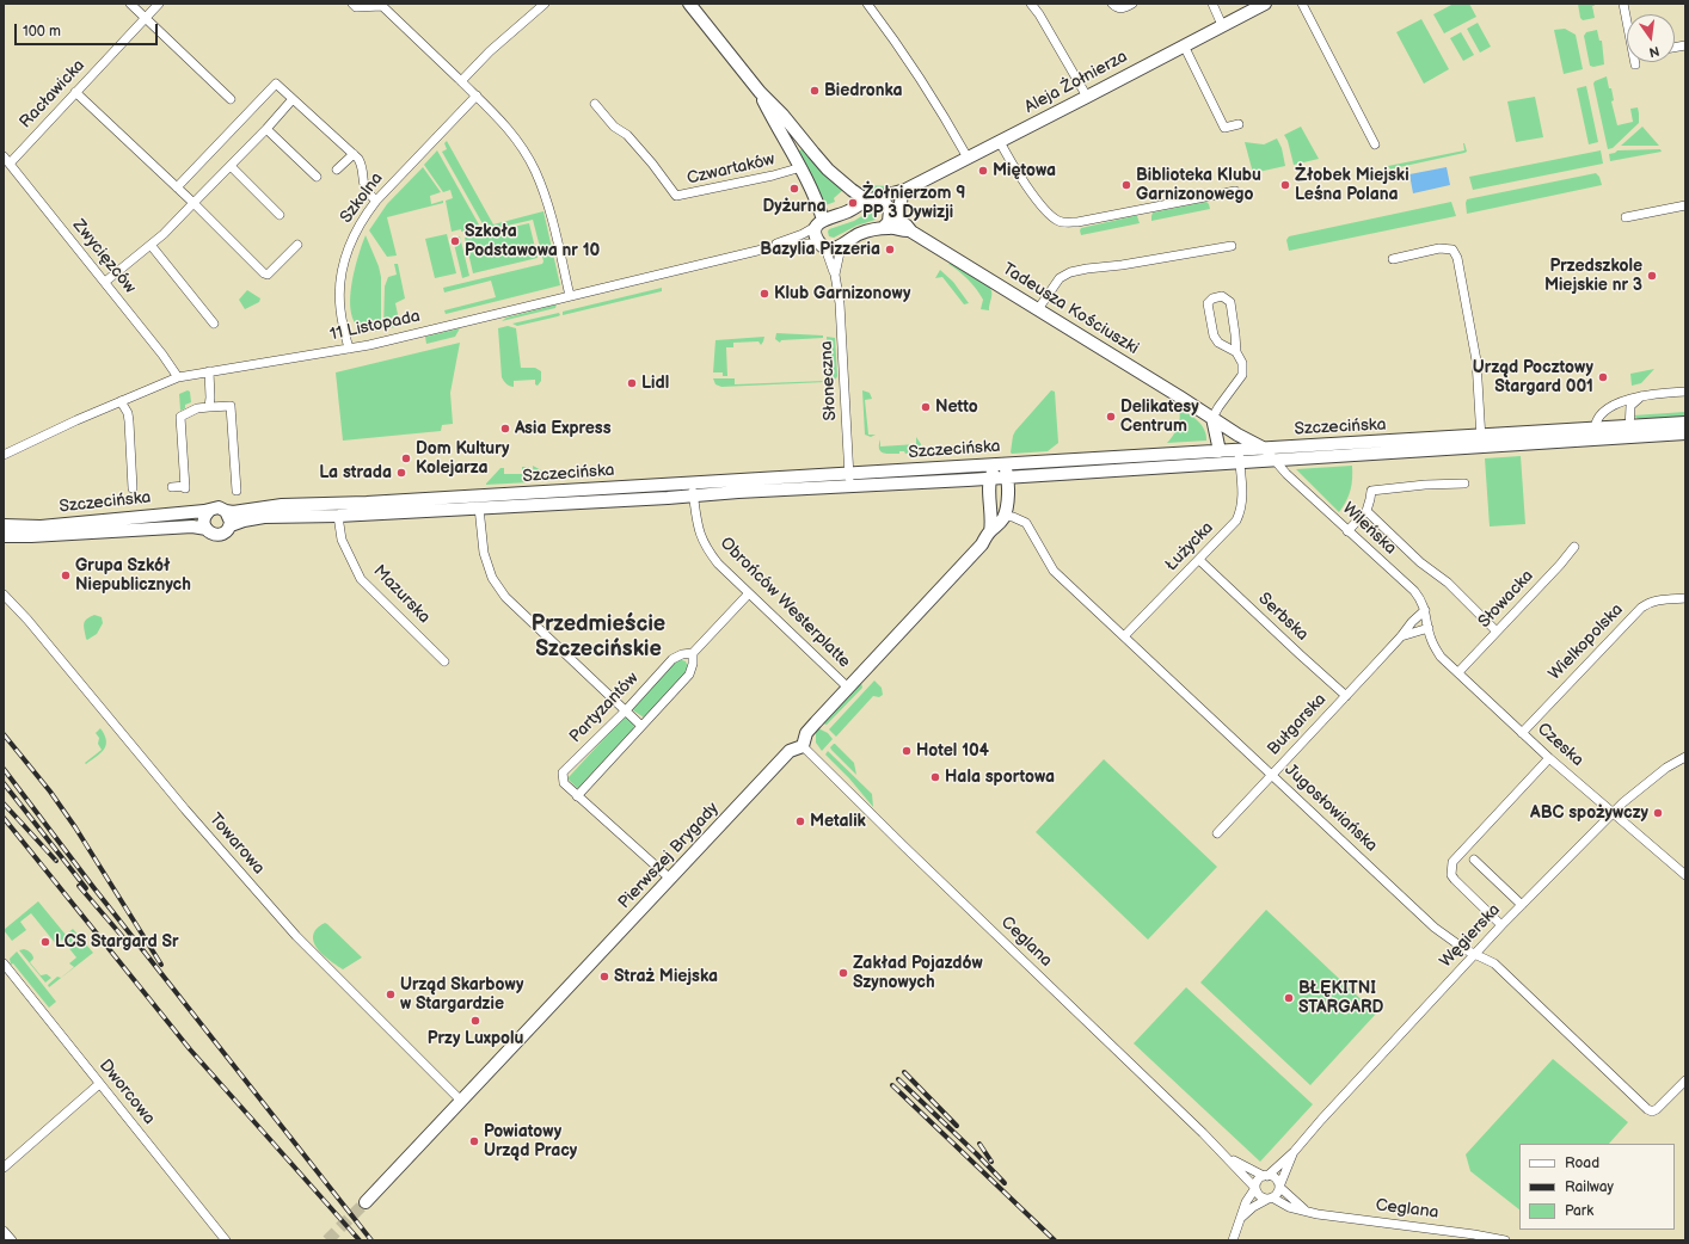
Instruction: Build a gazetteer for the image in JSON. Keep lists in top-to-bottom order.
{
  "streets": {
    "main road": [
      "Aleja Żołnierza",
      "Tadeusza Kościuszki",
      "Szczecińska",
      "Pierwszej Brygady"
    ],
    "street": [
      "Racławicka",
      "Czwartaków",
      "Szkolna",
      "Zwycięzców",
      "11 Listopada",
      "Słoneczna",
      "Wileńska",
      "Łużycka",
      "Mazurska",
      "Słowacka",
      "Obrońców Westerplatte",
      "Serbska",
      "Wielkopolska",
      "Partyzantów",
      "Bułgarska",
      "Czeska",
      "Jugosłowiańska",
      "Towarowa",
      "Węgierska",
      "Ceglana",
      "Dworcowa"
    ]
  },
  "crossings": [
    ["Aleja Żołnierza", "Tadeusza Kościuszki"],
    ["Aleja Żołnierza", "11 Listopada"],
    ["Racławicka", "Zwycięzców"],
    ["Szkolna", "11 Listopada"],
    ["Zwycięzców", "11 Listopada"],
    ["Tadeusza Kościuszki", "Szczecińska"],
    ["Tadeusza Kościuszki", "Wileńska"],
    ["11 Listopada", "Słoneczna"],
    ["Słoneczna", "Szczecińska"],
    ["Szczecińska", "Wileńska"],
    ["Szczecińska", "Łużycka"],
    ["Szczecińska", "Mazurska"],
    ["Szczecińska", "Obrońców Westerplatte"],
    ["Wileńska", "Bułgarska"],
    ["Wileńska", "Czeska"],
    ["Łużycka", "Serbska"],
    ["Łużycka", "Jugosłowiańska"],
    ["Słowacka", "Czeska"],
    ["Obrońców Westerplatte", "Partyzantów"],
    ["Obrońców Westerplatte", "Pierwszej Brygady"],
    ["Serbska", "Bułgarska"],
    ["Wielkopolska", "Czeska"],
    ["Partyzantów", "Pierwszej Brygady"],
    ["Bułgarska", "Jugosłowiańska"],
    ["Czeska", "Węgierska"],
    ["Jugosłowiańska", "Pierwszej Brygady"],
    ["Jugosłowiańska", "Węgierska"],
    ["Towarowa", "Pierwszej Brygady"],
    ["Pierwszej Brygady", "Ceglana"],
    ["Węgierska", "Ceglana"]
  ],
  "districts": ["Przedmieście Szczecińskie"],
  "places": [
    "Biedronka",
    "Miętowa",
    "Biblioteka Klubu Garnizonowego",
    "Żłobek Miejski Leśna Polana",
    "Dyżurna",
    "Żołnierzom 9 PP 3 Dywizji",
    "Szkoła Podstawowa nr 10",
    "Bazylia Pizzeria",
    "Przedszkole Miejskie nr 3",
    "Klub Garnizonowy",
    "Urząd Pocztowy Stargard 001",
    "Lidl",
    "Netto",
    "Delikatesy Centrum",
    "Asia Express",
    "Dom Kultury Kolejarza",
    "La strada",
    "Grupa Szkół Niepublicznych",
    "Hotel 104",
    "Hala sportowa",
    "ABC spożywczy",
    "Metalik",
    "LCS Stargard Sr",
    "Zakład Pojazdów Szynowych",
    "Straż Miejska",
    "Urząd Skarbowy w Stargardzie",
    "BŁĘKITNI STARGARD",
    "Przy Luxpolu",
    "Powiatowy Urząd Pracy"
  ],
  "legend": ["Road", "Railway", "Park"],
  "scale_bar": "100 m",
  "north": "bottom"
}
